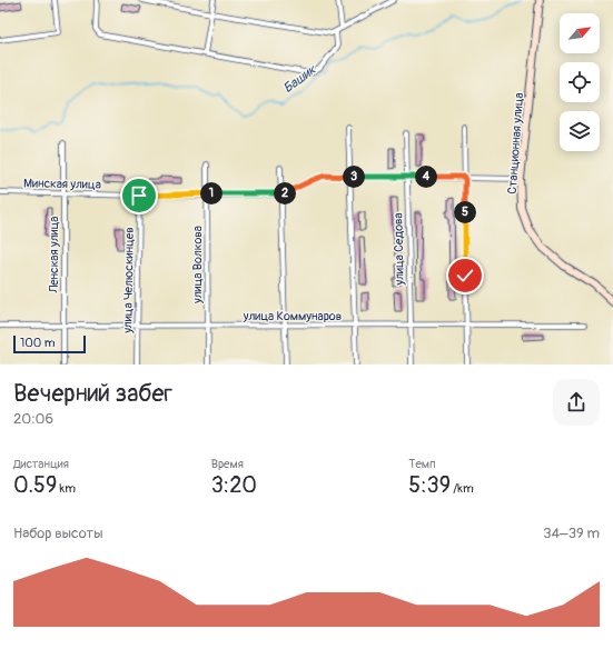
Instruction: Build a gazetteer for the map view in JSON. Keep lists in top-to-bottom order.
{
  "streets": {
    "street": [
      "Станционная улица",
      "Минская улица",
      "улица Седова",
      "Ленская улица",
      "улица Волкова",
      "улица Челюскинцев",
      "улица Коммунаров"
    ]
  },
  "crossings": [
    ["Станционная улица", "Минская улица"],
    ["Минская улица", "улица Седова"],
    ["Минская улица", "Ленская улица"],
    ["Минская улица", "улица Волкова"],
    ["Минская улица", "улица Челюскинцев"],
    ["улица Седова", "улица Коммунаров"],
    ["Ленская улица", "улица Коммунаров"],
    ["улица Волкова", "улица Коммунаров"],
    ["улица Челюскинцев", "улица Коммунаров"]
  ],
  "water": ["Башик"],
  "scale_bar": "100 m",
  "north": "top right",
  "page": {
    "pins": [
      "3",
      "4",
      "1",
      "2",
      "5"
    ],
    "scale": "100 m",
    "heading": ["Вечерний забег", "20:06"],
    "stats": [
      ["Дистанция", "0.59 km"],
      ["Время", "3:20"],
      ["Темп", "5:39 /km"]
    ],
    "chart": ["Набор высоты", "34–39 m"]
  }
}
